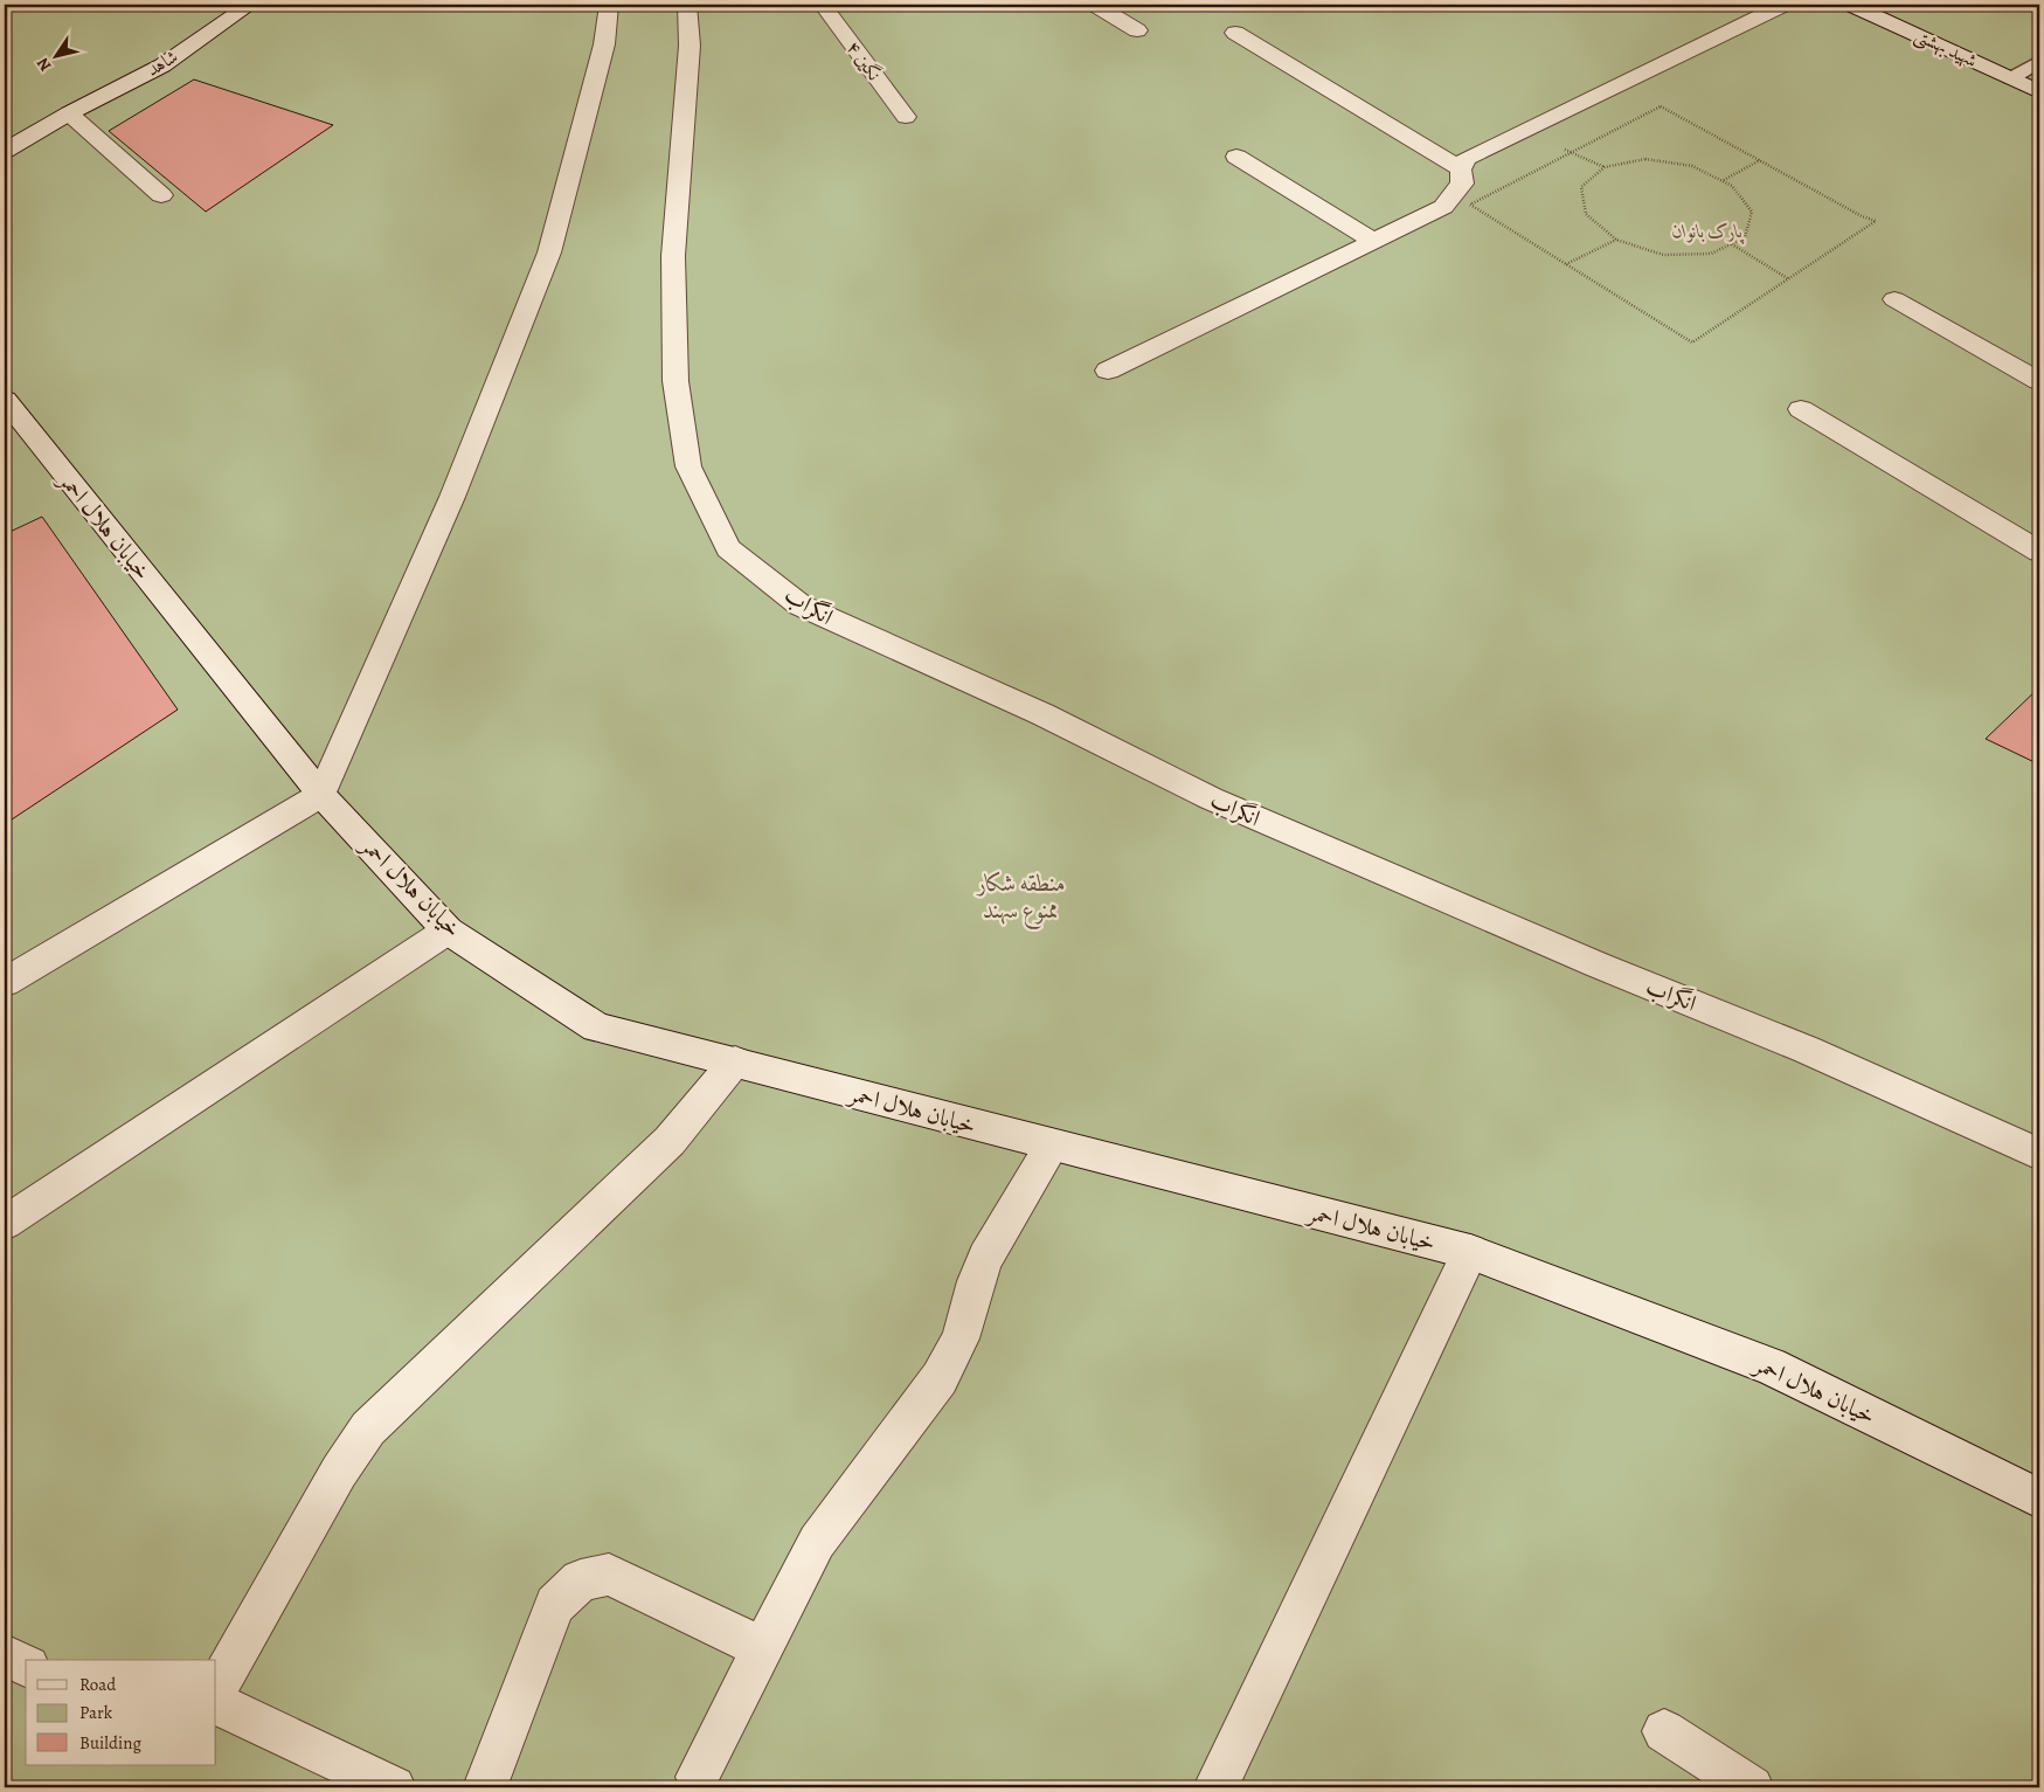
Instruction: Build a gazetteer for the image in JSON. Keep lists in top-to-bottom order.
{
  "streets": {
    "street": [
      "شهید بهشتی",
      "نگین ۴",
      "شاهد",
      "خیابان هلال احمر",
      "انگراب"
    ]
  },
  "parks": ["پارک بانوان", "منطقه شکار ممنوع سهند"],
  "legend": ["Road", "Park", "Building"],
  "north": "bottom left"
}
